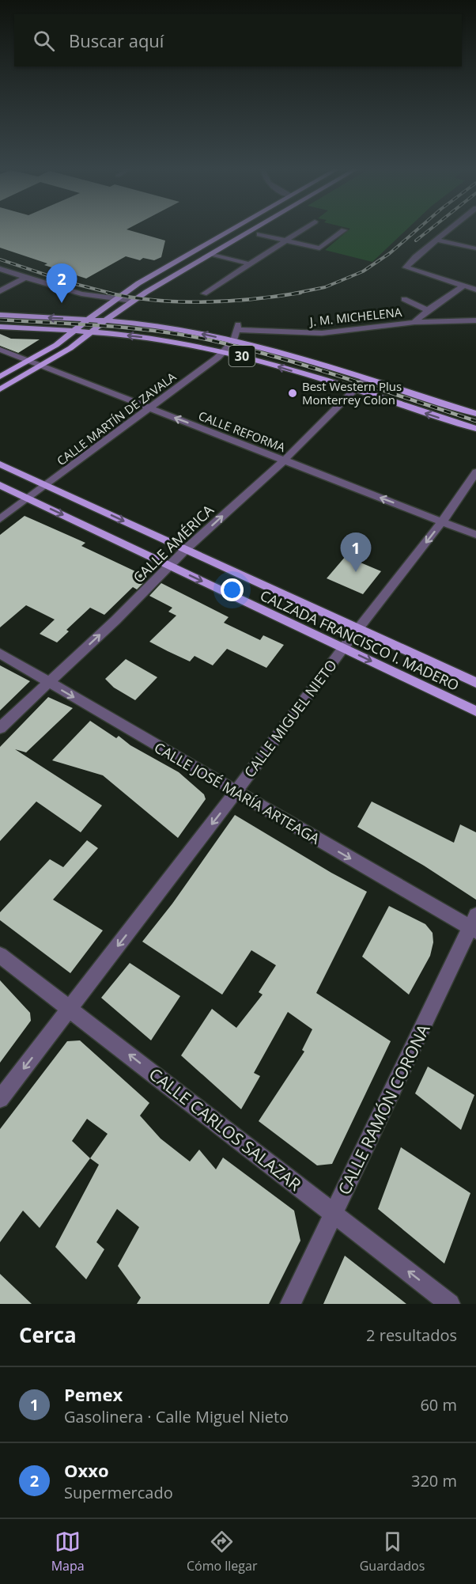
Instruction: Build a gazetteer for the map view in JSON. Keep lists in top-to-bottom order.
{
  "streets": {
    "main road": ["30", "CALZADA FRANCISCO I. MADERO"],
    "street": [
      "J. M. MICHELENA",
      "CALLE MARTÍN DE ZAVALA",
      "CALLE REFORMA",
      "CALLE AMÉRICA",
      "CALLE MIGUEL NIETO",
      "CALLE JOSÉ MARÍA ARTEAGA",
      "CALLE RAMÓN CORONA",
      "CALLE CARLOS SALAZAR"
    ]
  },
  "crossings": [
    ["J. M. MICHELENA", "CALLE MARTÍN DE ZAVALA"],
    ["30", "CALLE MARTÍN DE ZAVALA"],
    ["30", "CALLE AMÉRICA"],
    ["CALLE MARTÍN DE ZAVALA", "CALLE REFORMA"],
    ["CALLE MARTÍN DE ZAVALA", "CALZADA FRANCISCO I. MADERO"],
    ["CALLE REFORMA", "CALLE AMÉRICA"],
    ["CALLE REFORMA", "CALLE MIGUEL NIETO"],
    ["CALLE AMÉRICA", "CALZADA FRANCISCO I. MADERO"],
    ["CALLE AMÉRICA", "CALLE JOSÉ MARÍA ARTEAGA"],
    ["CALZADA FRANCISCO I. MADERO", "CALLE MIGUEL NIETO"],
    ["CALLE MIGUEL NIETO", "CALLE JOSÉ MARÍA ARTEAGA"],
    ["CALLE MIGUEL NIETO", "CALLE CARLOS SALAZAR"],
    ["CALLE JOSÉ MARÍA ARTEAGA", "CALLE RAMÓN CORONA"],
    ["CALLE RAMÓN CORONA", "CALLE CARLOS SALAZAR"]
  ],
  "one_way": [
    "CALLE REFORMA",
    "CALLE AMÉRICA",
    "CALLE MIGUEL NIETO",
    "CALLE JOSÉ MARÍA ARTEAGA",
    "CALLE CARLOS SALAZAR"
  ],
  "places": ["Best Western Plus Monterrey Colon"],
  "page": {
    "search": "Buscar aquí",
    "pins": ["2", "1"],
    "heading": ["Cerca", "2 resultados"],
    "list": [
      {
        "mark": "1",
        "name": "Pemex",
        "note": "Gasolinera · Calle Miguel Nieto",
        "value": "60 m"
      },
      {
        "mark": "2",
        "name": "Oxxo",
        "note": "Supermercado",
        "value": "320 m"
      }
    ],
    "nav": ["Mapa", "Cómo llegar", "Guardados"]
  }
}
